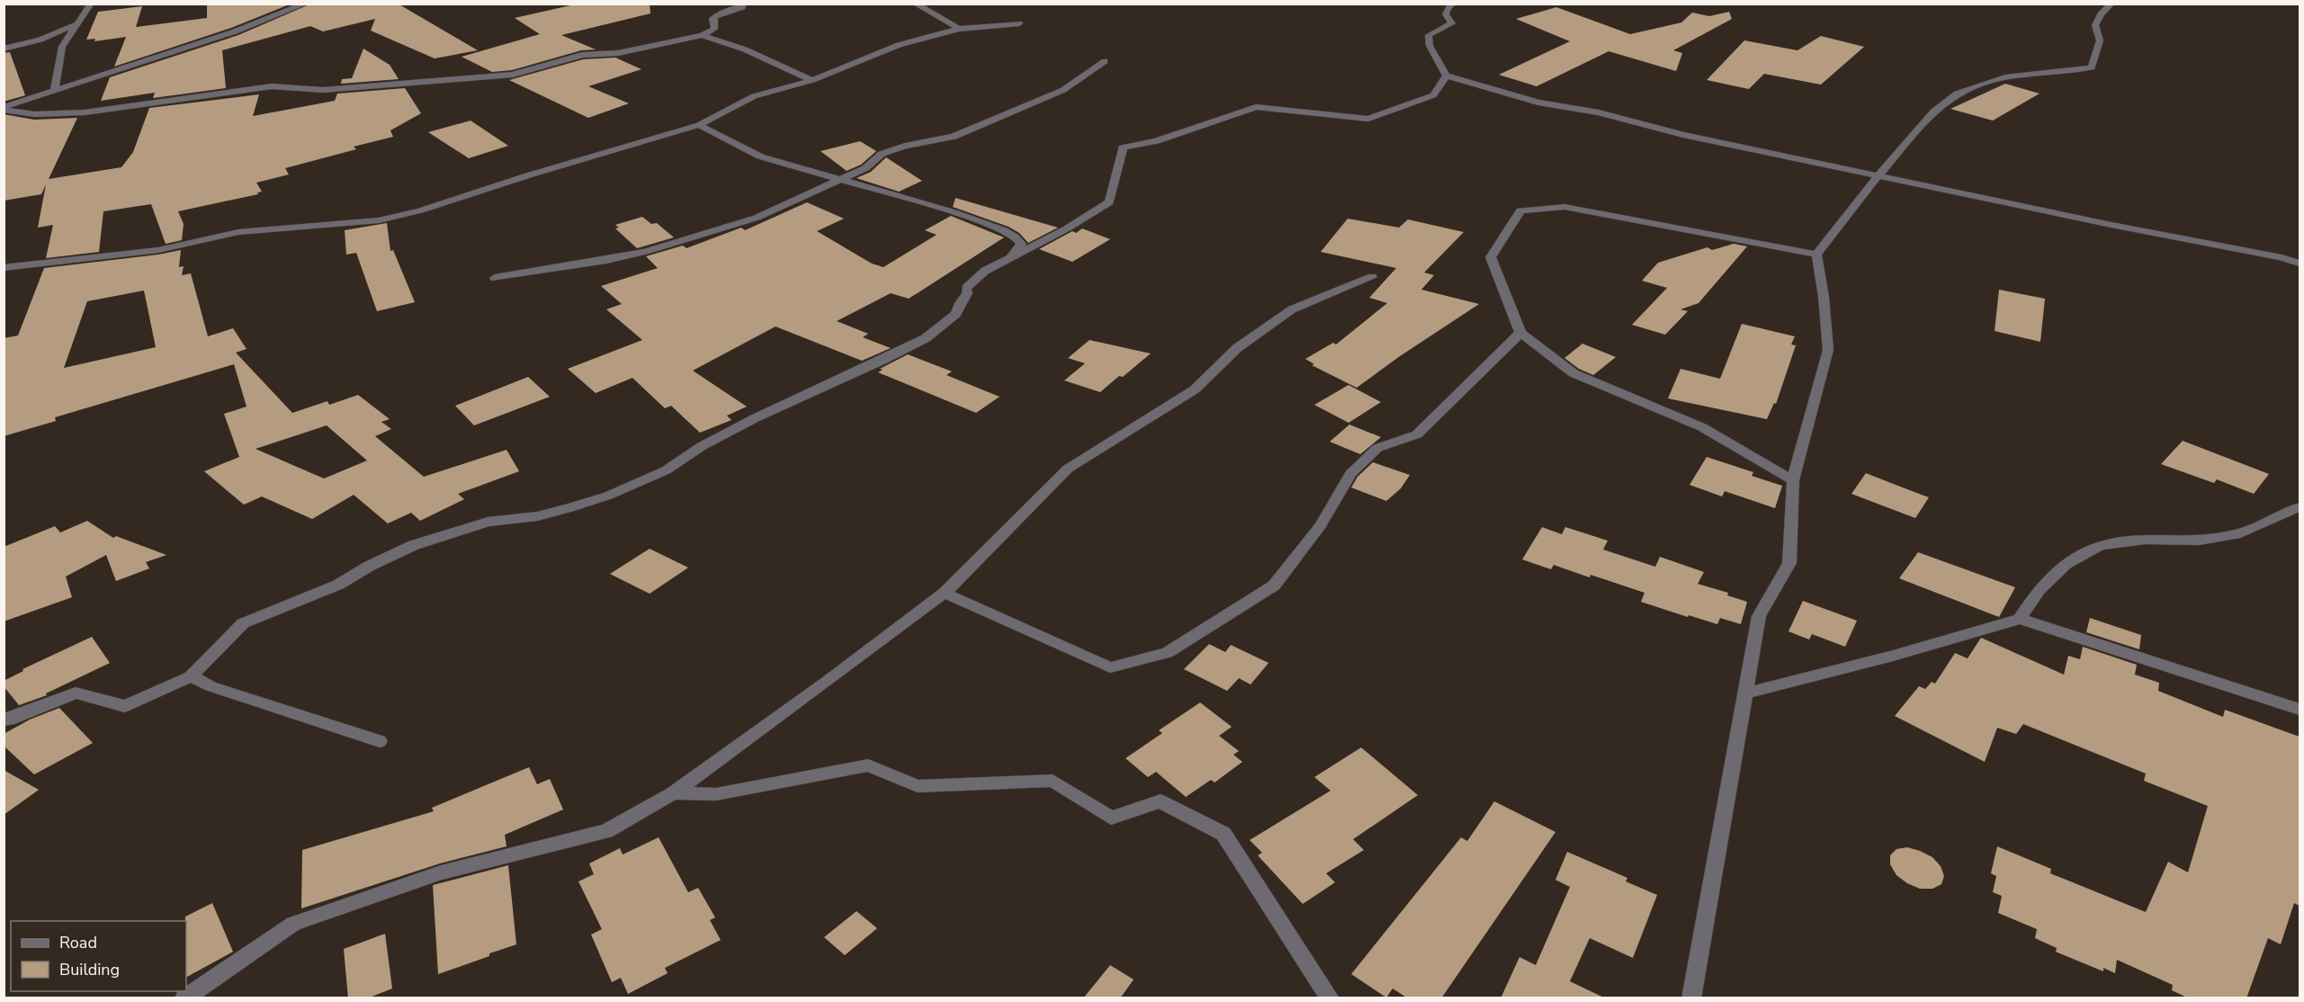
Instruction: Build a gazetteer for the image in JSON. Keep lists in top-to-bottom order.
{
  "legend": ["Road", "Building"]
}
